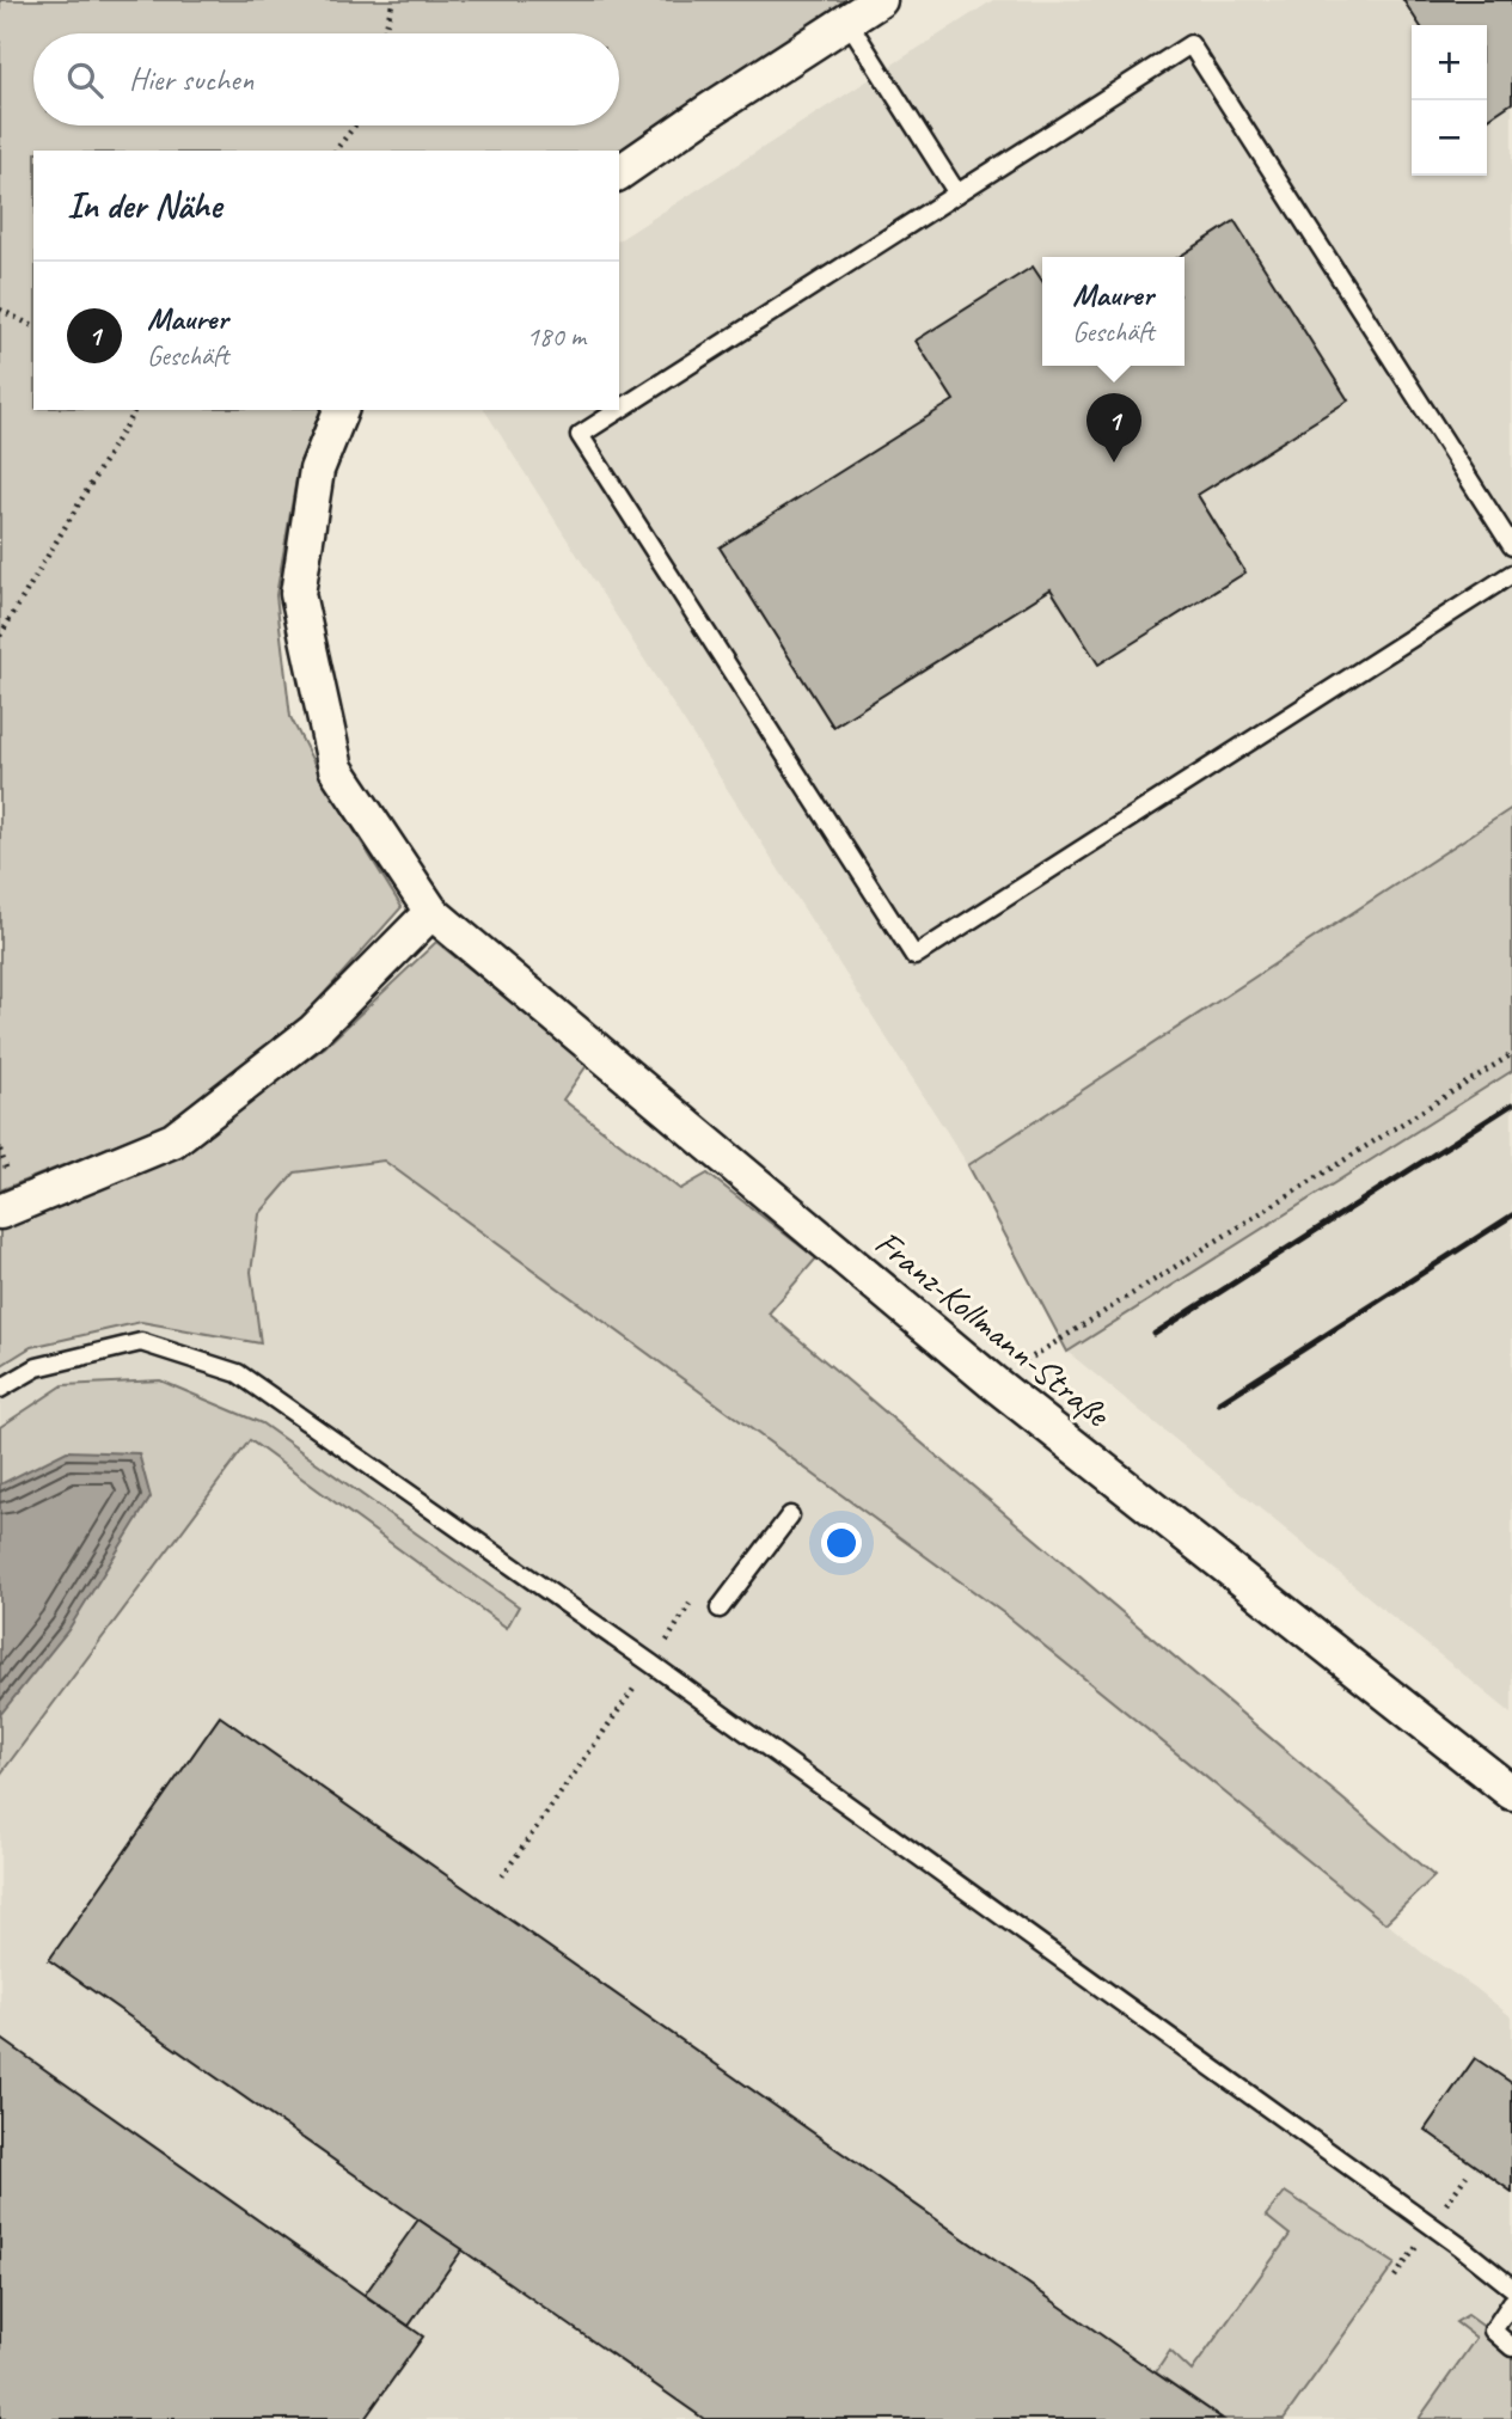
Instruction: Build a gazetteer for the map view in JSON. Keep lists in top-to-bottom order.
{
  "streets": {
    "street": ["Franz-Kollmann-Straße"]
  },
  "page": {
    "map_buttons": ["+", "−"],
    "search": "Hier suchen",
    "heading": "In der Nähe",
    "popup": ["Maurer", "Geschäft"],
    "list": [
      {
        "mark": "1",
        "name": "Maurer",
        "note": "Geschäft",
        "value": "180 m"
      }
    ],
    "pins": "1"
  }
}
